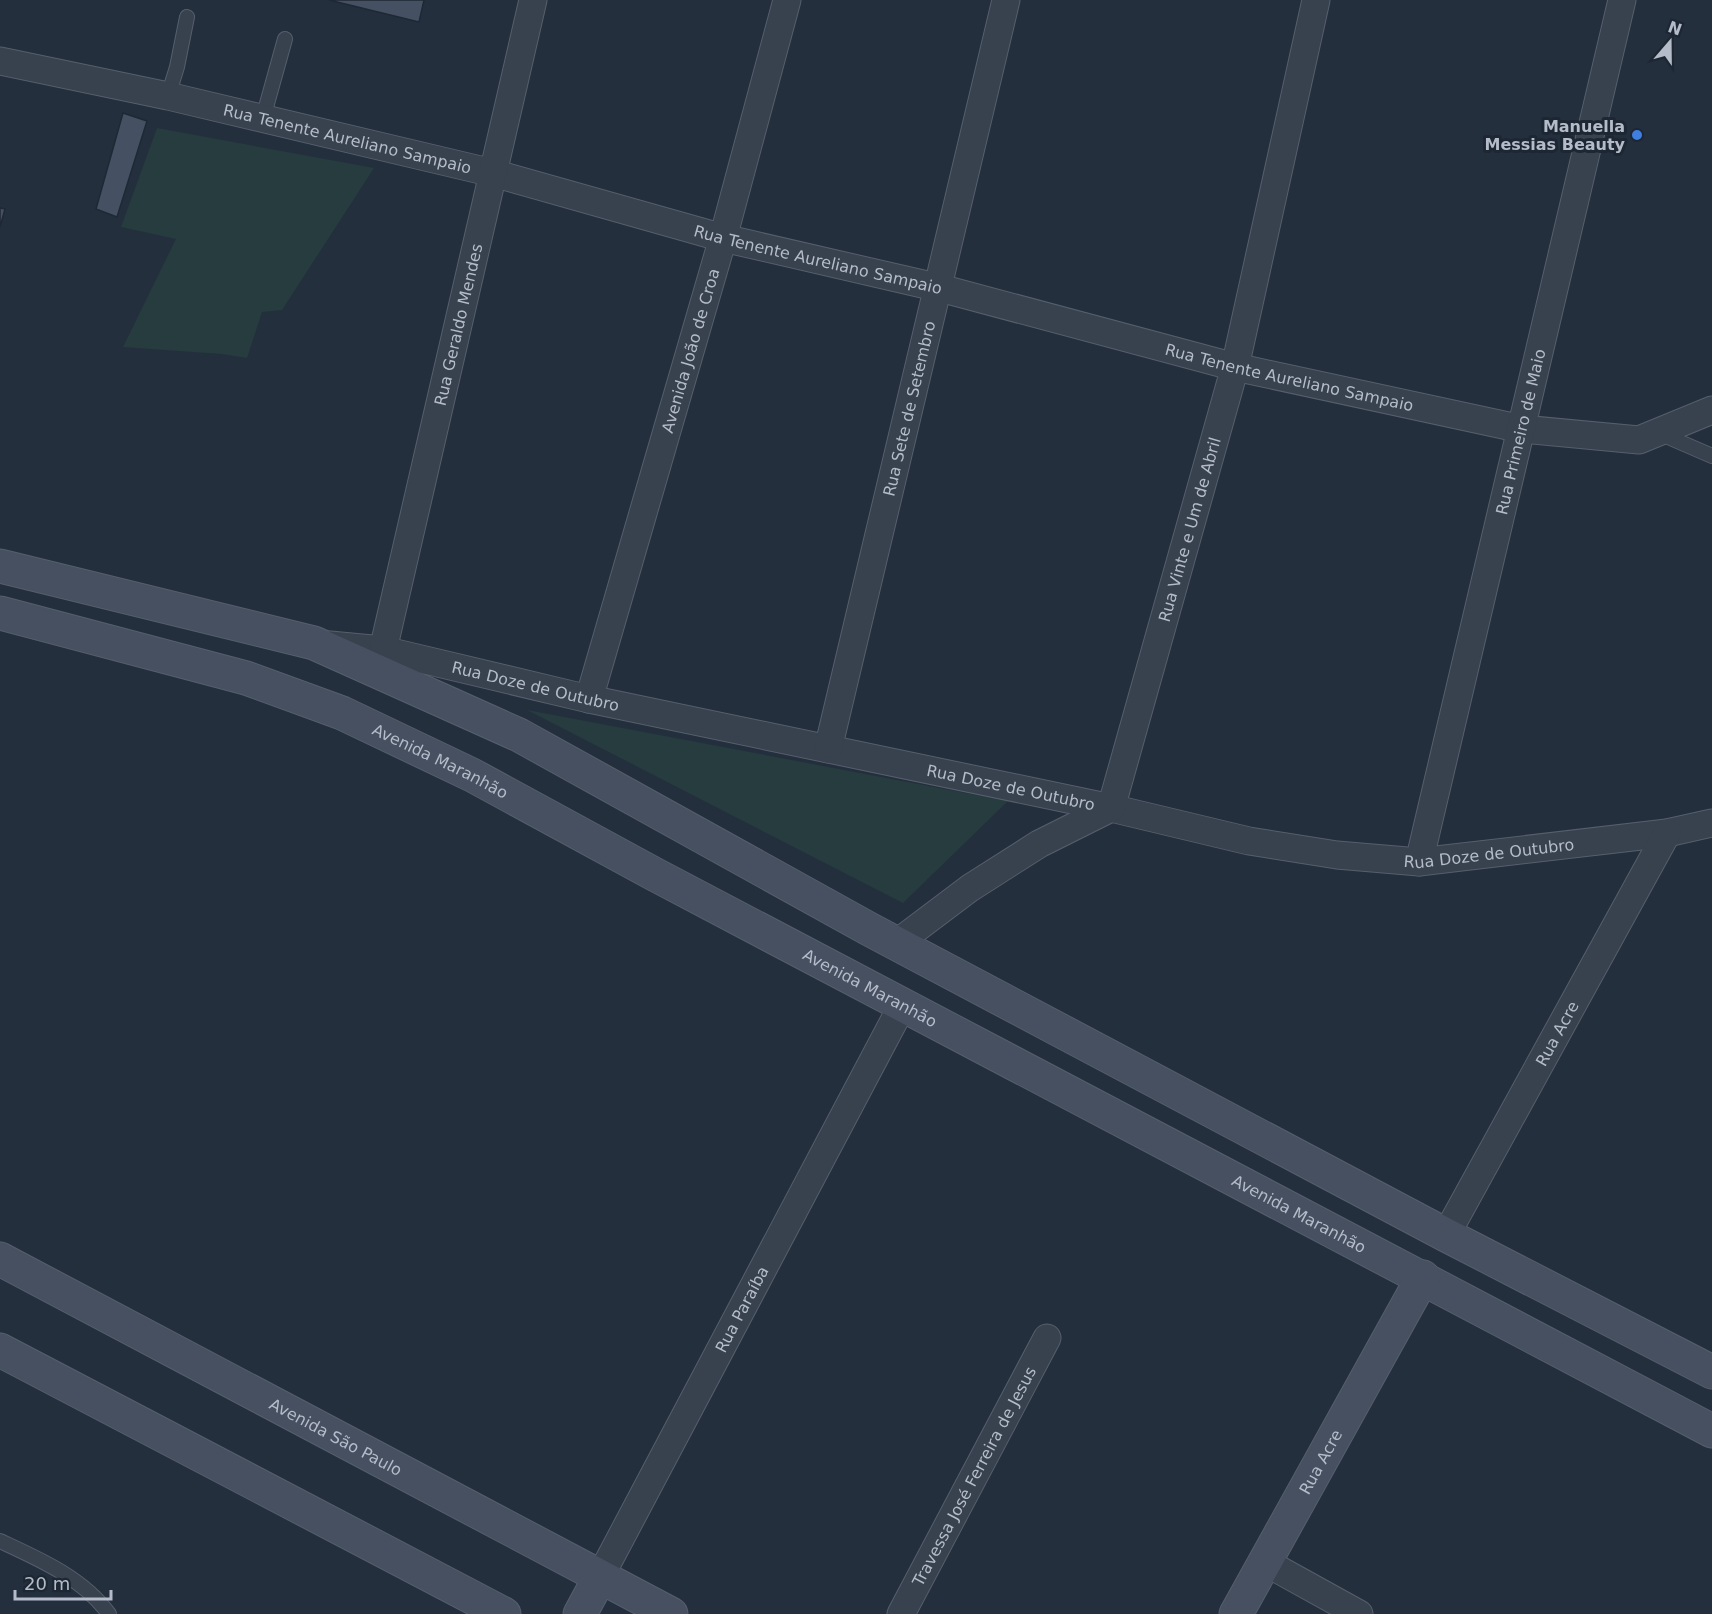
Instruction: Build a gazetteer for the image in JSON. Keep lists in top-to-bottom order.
{
  "streets": {
    "main road": [
      "Avenida Maranhão",
      "Rua Acre",
      "Rua Paraíba",
      "Avenida São Paulo"
    ],
    "street": [
      "Rua Tenente Aureliano Sampaio",
      "Rua Geraldo Mendes",
      "Avenida João de Croa",
      "Rua Sete de Setembro",
      "Rua Primeiro de Maio",
      "Rua Vinte e Um de Abril",
      "Rua Doze de Outubro",
      "Travessa José Ferreira de Jesus"
    ]
  },
  "crossings": [
    ["Rua Tenente Aureliano Sampaio", "Rua Geraldo Mendes"],
    ["Rua Tenente Aureliano Sampaio", "Avenida João de Croa"],
    ["Rua Tenente Aureliano Sampaio", "Rua Sete de Setembro"],
    ["Rua Tenente Aureliano Sampaio", "Rua Primeiro de Maio"],
    ["Rua Tenente Aureliano Sampaio", "Rua Vinte e Um de Abril"],
    ["Rua Geraldo Mendes", "Rua Doze de Outubro"],
    ["Avenida João de Croa", "Rua Doze de Outubro"],
    ["Rua Sete de Setembro", "Rua Doze de Outubro"],
    ["Rua Primeiro de Maio", "Rua Doze de Outubro"],
    ["Rua Vinte e Um de Abril", "Rua Doze de Outubro"],
    ["Rua Doze de Outubro", "Rua Acre"],
    ["Avenida Maranhão", "Rua Acre"],
    ["Avenida Maranhão", "Rua Paraíba"],
    ["Rua Paraíba", "Avenida São Paulo"]
  ],
  "places": ["Manuella Messias Beauty"],
  "scale_bar": "20 m",
  "north": "top"
}
